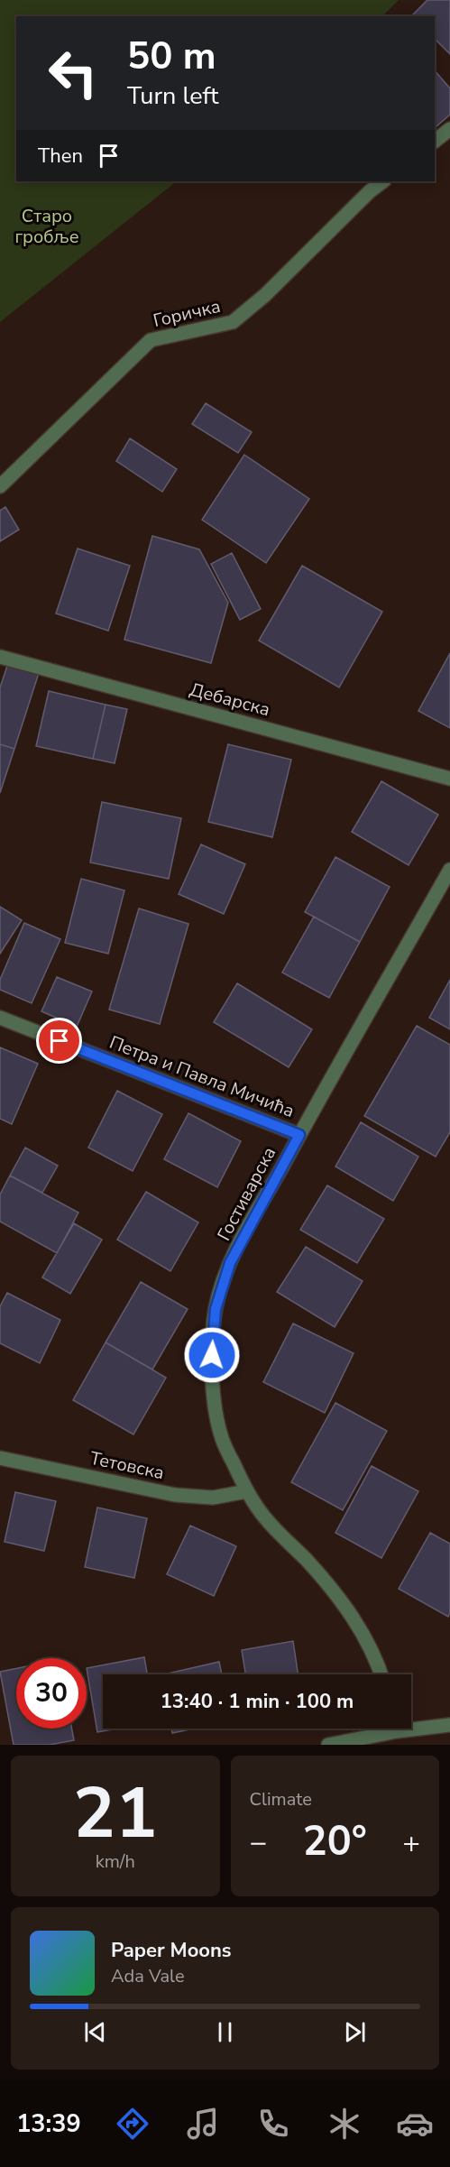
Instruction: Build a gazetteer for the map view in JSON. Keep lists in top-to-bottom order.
{
  "streets": {
    "street": [
      "Горичка",
      "Дебарска",
      "Петра и Павла Мичића",
      "Гостиварска",
      "Тетовска"
    ]
  },
  "crossings": [
    ["Петра и Павла Мичића", "Гостиварска"],
    ["Гостиварска", "Тетовска"]
  ],
  "parks": ["Старо гробље"],
  "page": {
    "turn": ["50 m", "Turn left"],
    "then": "Then",
    "limit": "30",
    "trip": "13:40 · 1 min · 100 m",
    "tile": [
      ["21", "km/h"],
      "Climate"
    ],
    "heat": ["−", "20°", "+"],
    "song": ["Paper Moons", "Ada Vale"],
    "tabs": "13:39"
  }
}
